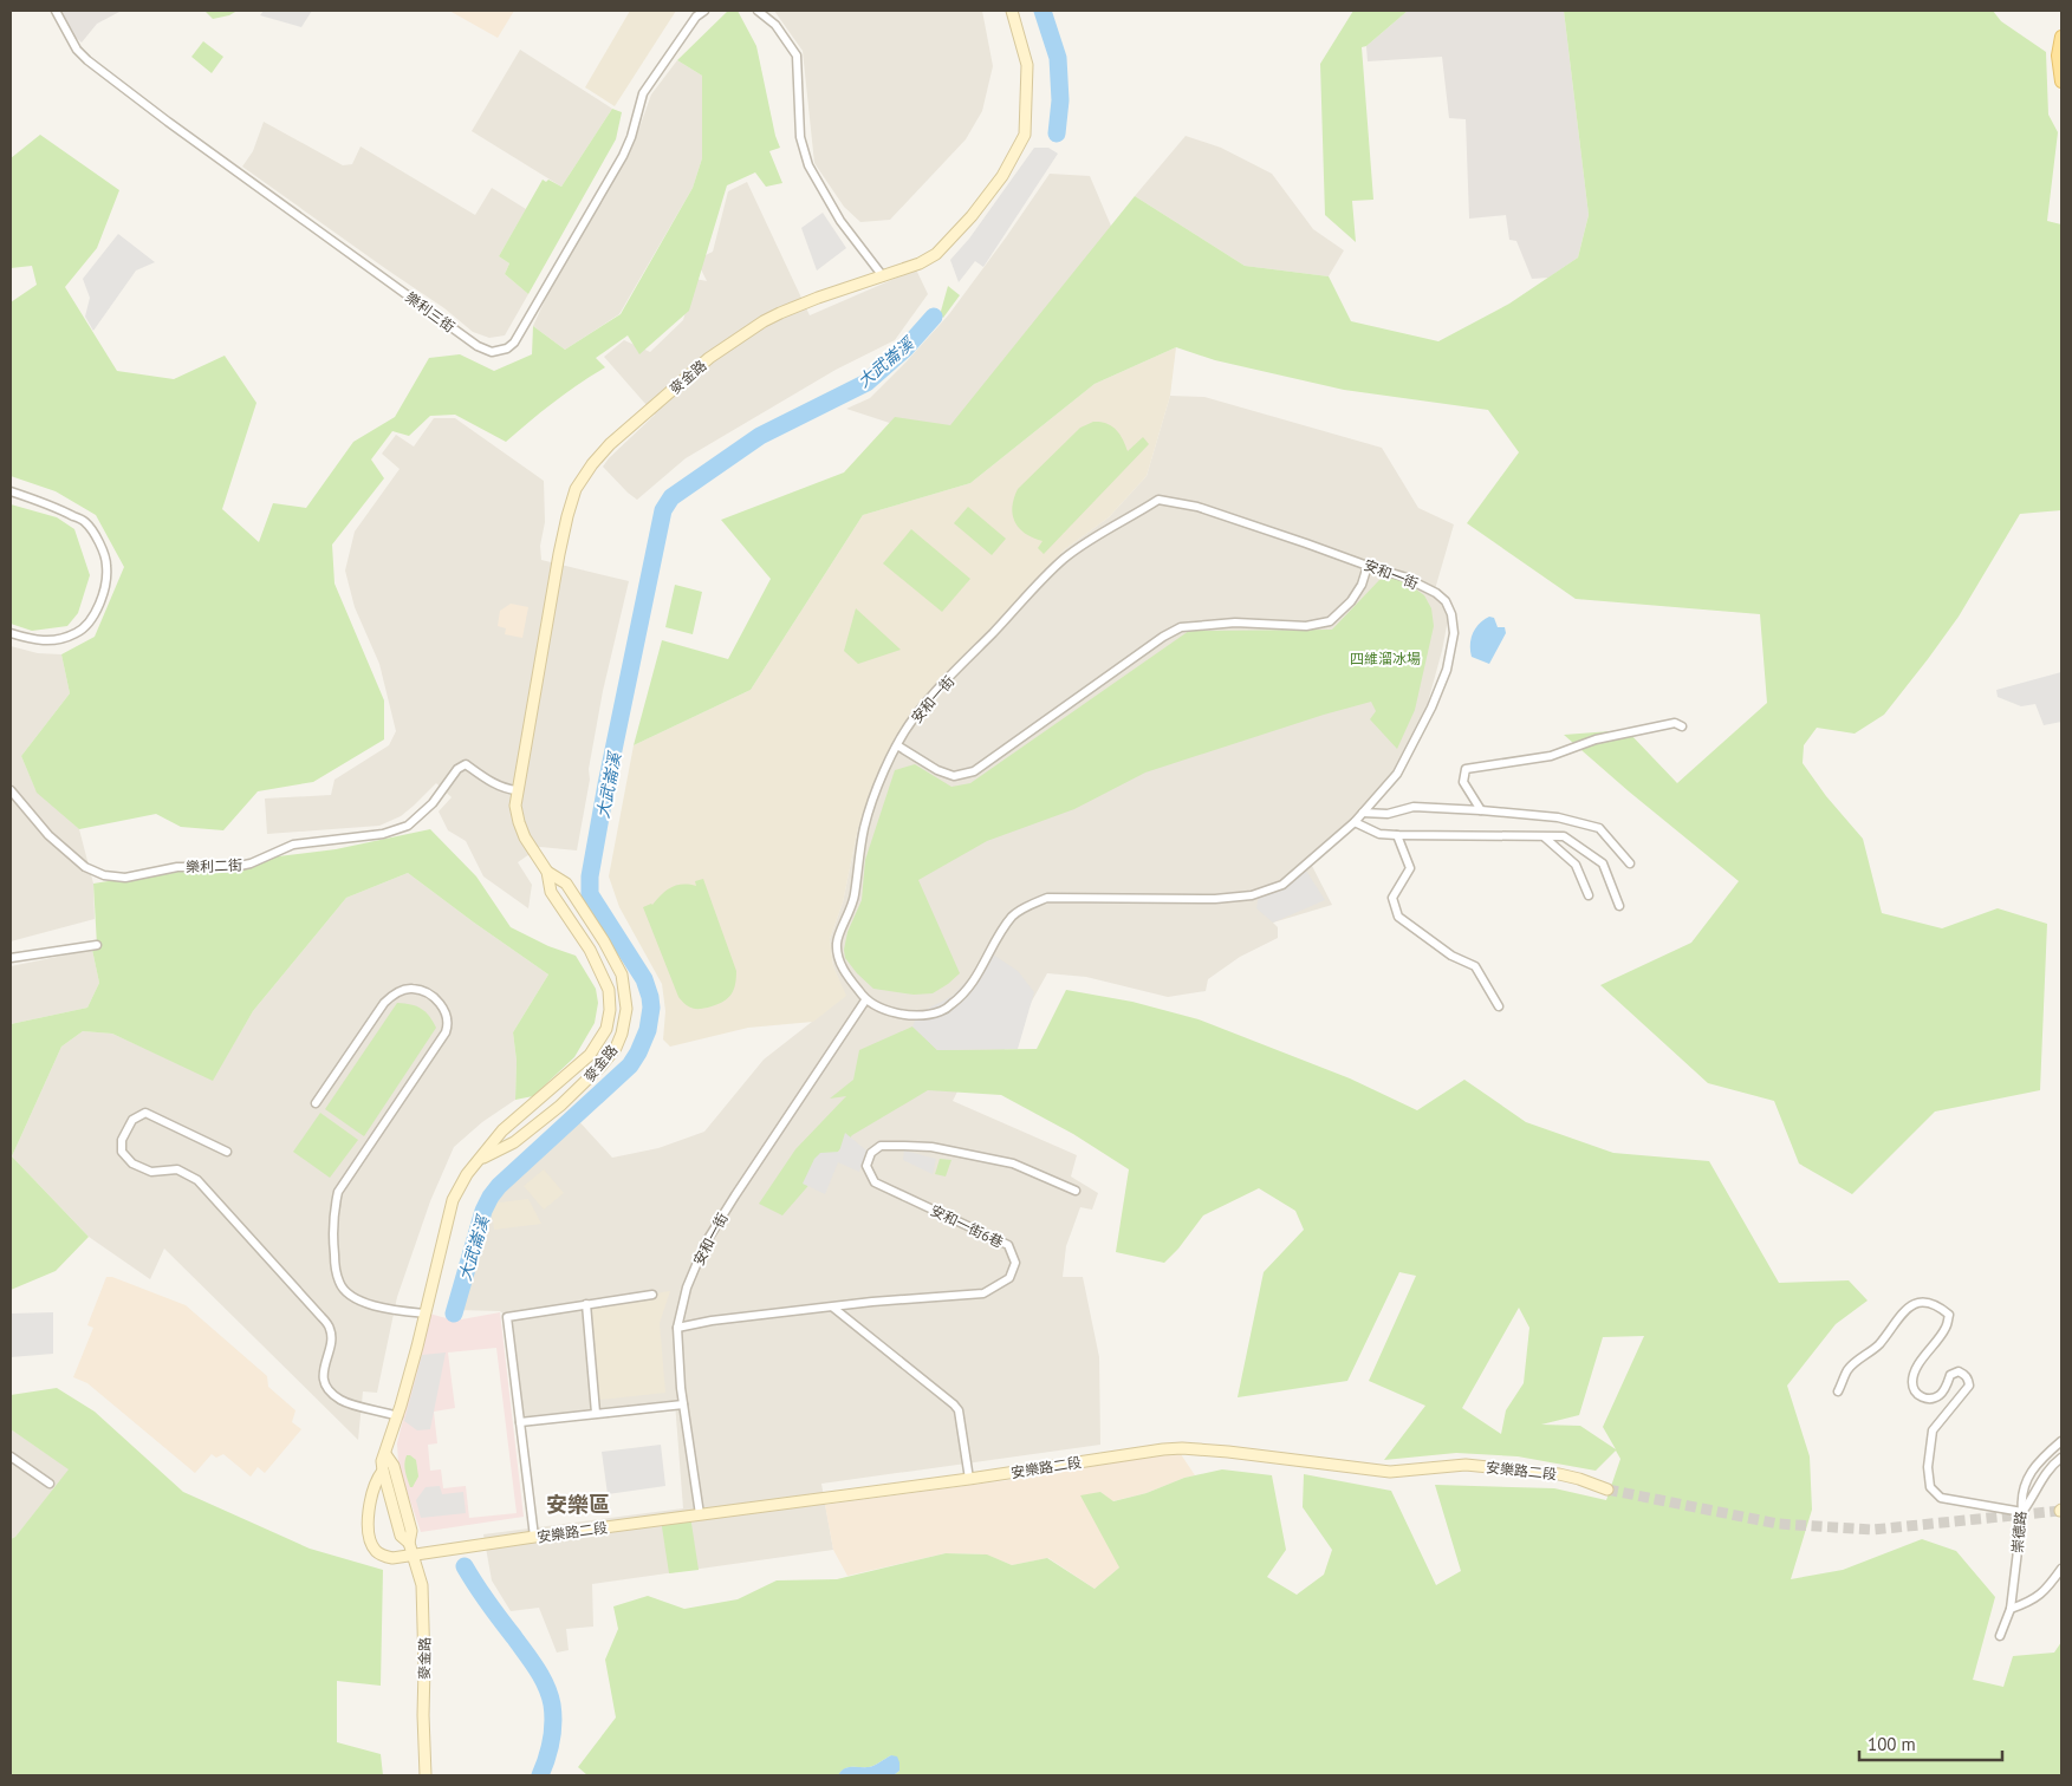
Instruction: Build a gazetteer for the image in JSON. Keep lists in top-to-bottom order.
{
  "streets": {
    "street": [
      "樂利三街",
      "麥金路",
      "安和一街",
      "樂利二街",
      "安和一街6巷",
      "安樂路二段",
      "崇德路"
    ]
  },
  "crossings": [
    ["麥金路", "樂利二街"],
    ["麥金路", "安樂路二段"],
    ["安和一街", "安和一街6巷"],
    ["安和一街", "安樂路二段"]
  ],
  "districts": ["安樂區"],
  "water": ["大武崙溪"],
  "parks": ["四維溜冰場"],
  "scale_bar": "100 m"
}
